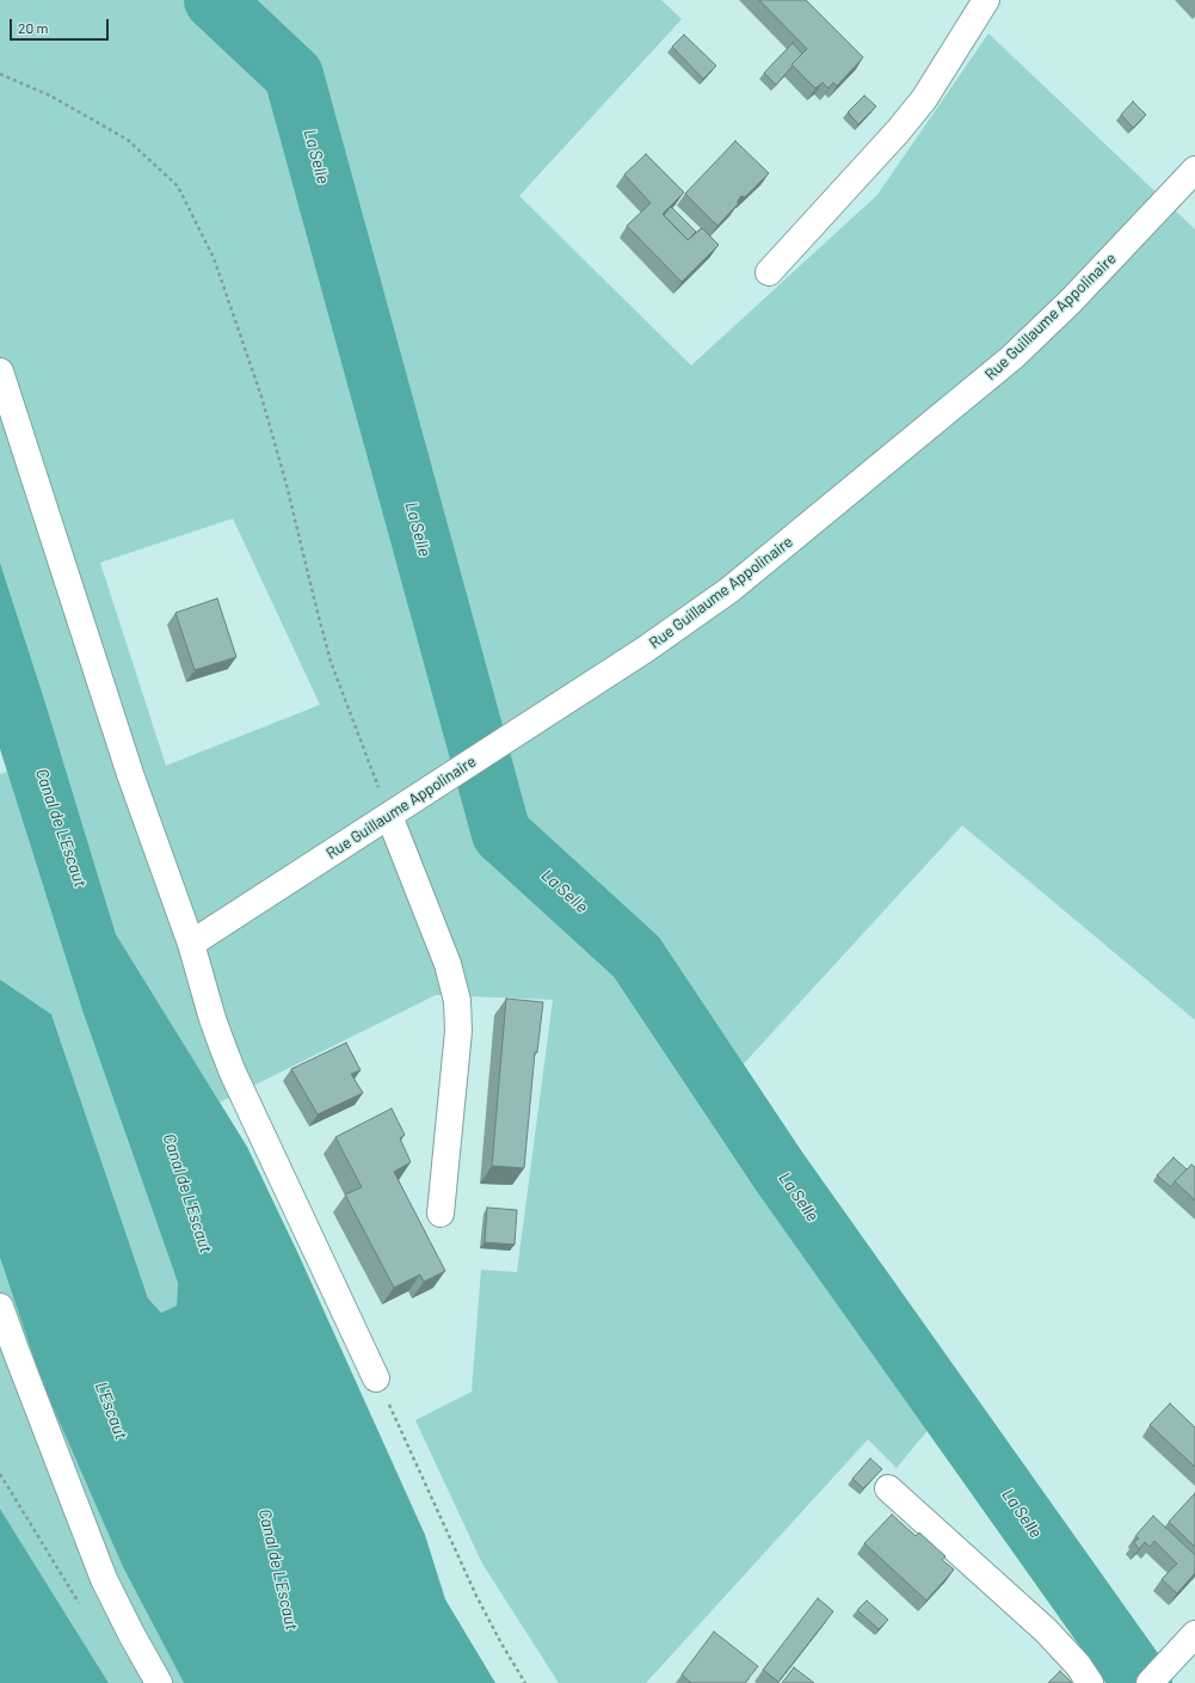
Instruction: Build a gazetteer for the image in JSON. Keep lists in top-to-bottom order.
{
  "streets": {
    "street": ["Rue Guillaume Appolinaire"]
  },
  "water": ["La Selle", "Canal de L'Escaut", "L'Escaut"],
  "scale_bar": "20 m"
}
